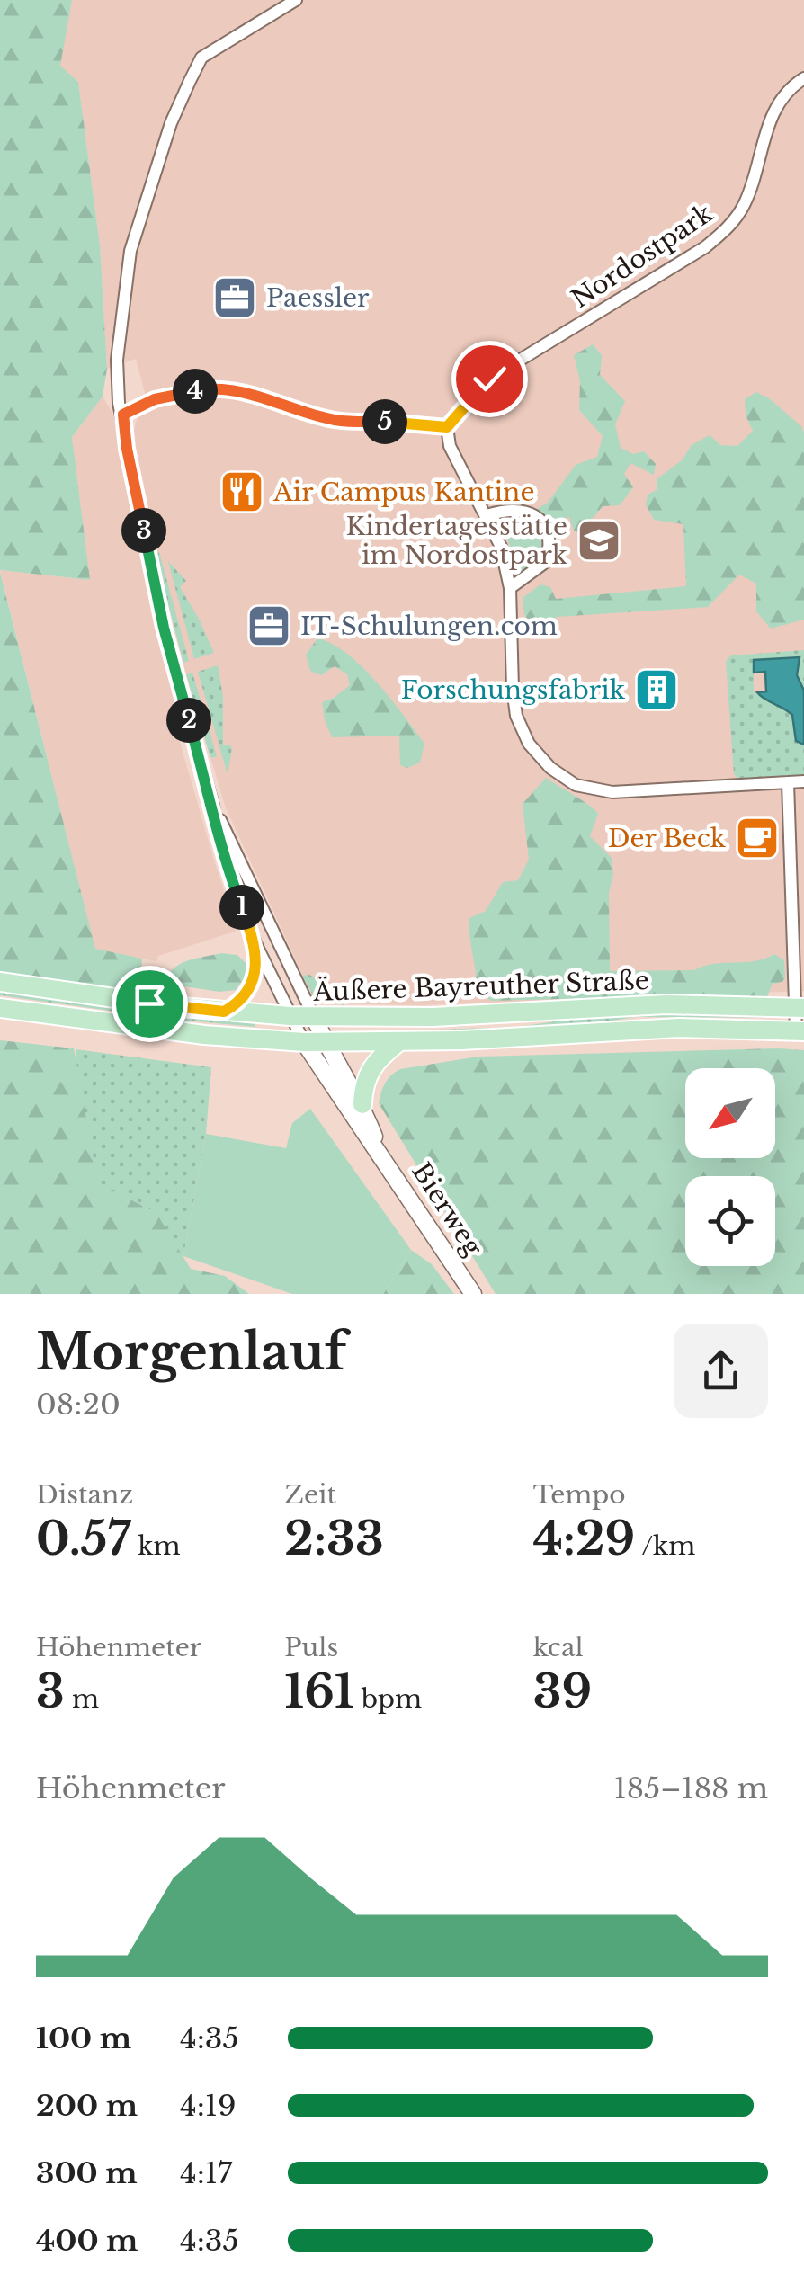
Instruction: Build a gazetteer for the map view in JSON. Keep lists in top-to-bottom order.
{
  "streets": {
    "main road": ["Äußere Bayreuther Straße", "Bierweg"],
    "street": ["Nordostpark"]
  },
  "crossings": [
    ["Äußere Bayreuther Straße", "Bierweg"]
  ],
  "places": {
    "office": ["Paessler", "IT-Schulungen.com"],
    "restaurant": ["Air Campus Kantine"],
    "school or university": ["Kindertagesstätte im Nordostpark"],
    "building": ["Forschungsfabrik"],
    "cafe": ["Der Beck"]
  },
  "north": "bottom left",
  "page": {
    "pins": [
      "4",
      "5",
      "3",
      "2",
      "1"
    ],
    "heading": ["Morgenlauf", "08:20"],
    "stats": [
      ["Distanz", "0.57 km"],
      ["Zeit", "2:33"],
      ["Tempo", "4:29 /km"],
      ["Höhenmeter", "3 m"],
      ["Puls", "161 bpm"],
      ["kcal", "39"]
    ],
    "chart": ["Höhenmeter", "185–188 m"],
    "list": [
      {
        "name": "100 m",
        "note": "4:35"
      },
      {
        "name": "200 m",
        "note": "4:19"
      },
      {
        "name": "300 m",
        "note": "4:17"
      },
      {
        "name": "400 m",
        "note": "4:35"
      }
    ]
  }
}
